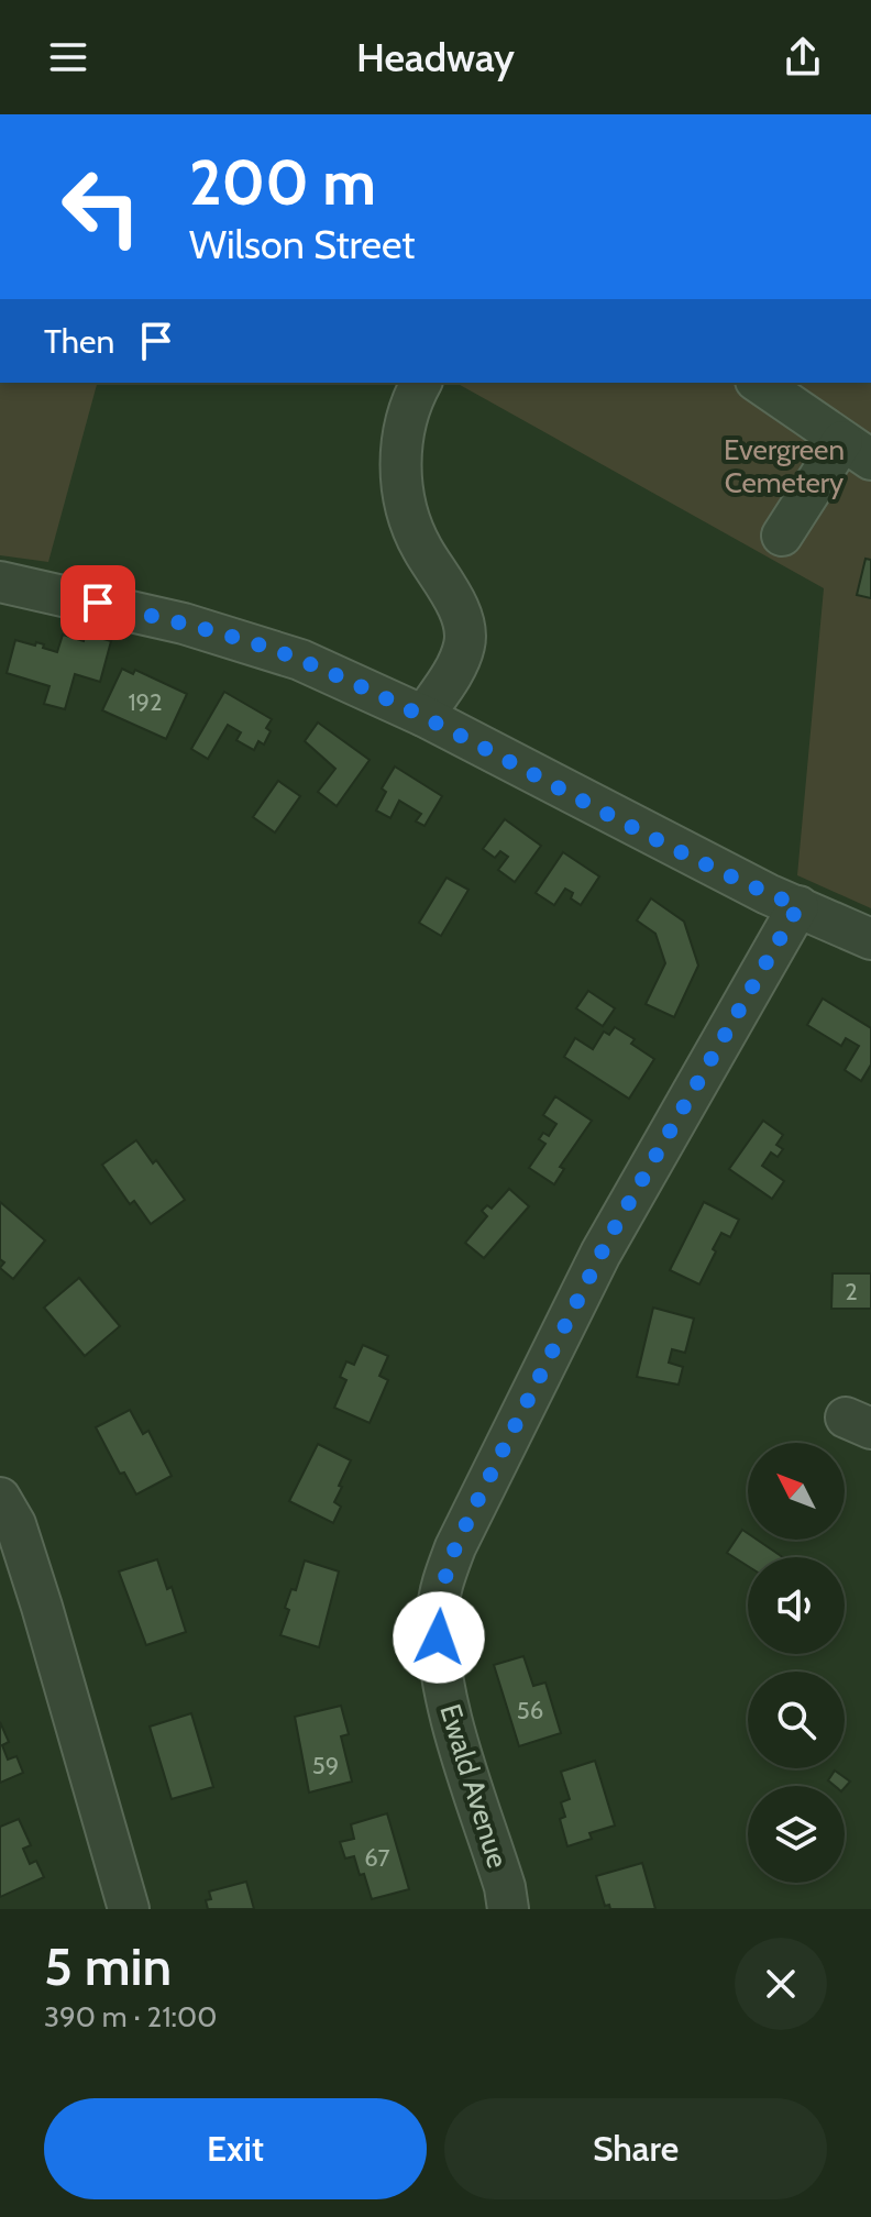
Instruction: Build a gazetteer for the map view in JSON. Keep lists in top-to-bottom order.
{
  "streets": {
    "street": ["Ewald Avenue"]
  },
  "parks": ["Evergreen Cemetery"],
  "house_numbers": [
    "192",
    "2",
    "56",
    "59",
    "67"
  ],
  "north": "top left",
  "page": {
    "header": "Headway",
    "turn": ["200 m", "Wilson Street"],
    "then": "Then",
    "heading": ["5 min", "390 m · 21:00"],
    "buttons": ["Exit", "Share"]
  }
}
